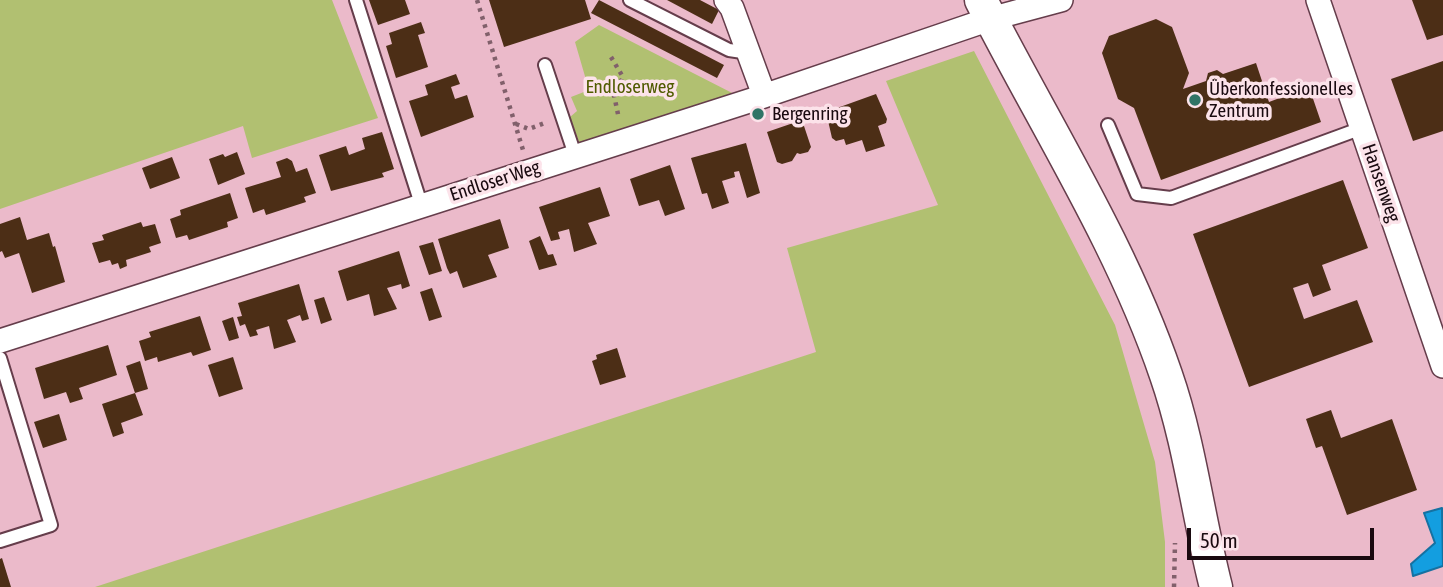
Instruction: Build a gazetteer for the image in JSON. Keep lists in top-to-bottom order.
{
  "streets": {
    "street": ["Endloser Weg", "Hansenweg"]
  },
  "parks": ["Endloserweg"],
  "places": ["Überkonfessionelles Zentrum", "Bergenring"],
  "scale_bar": "50 m"
}
